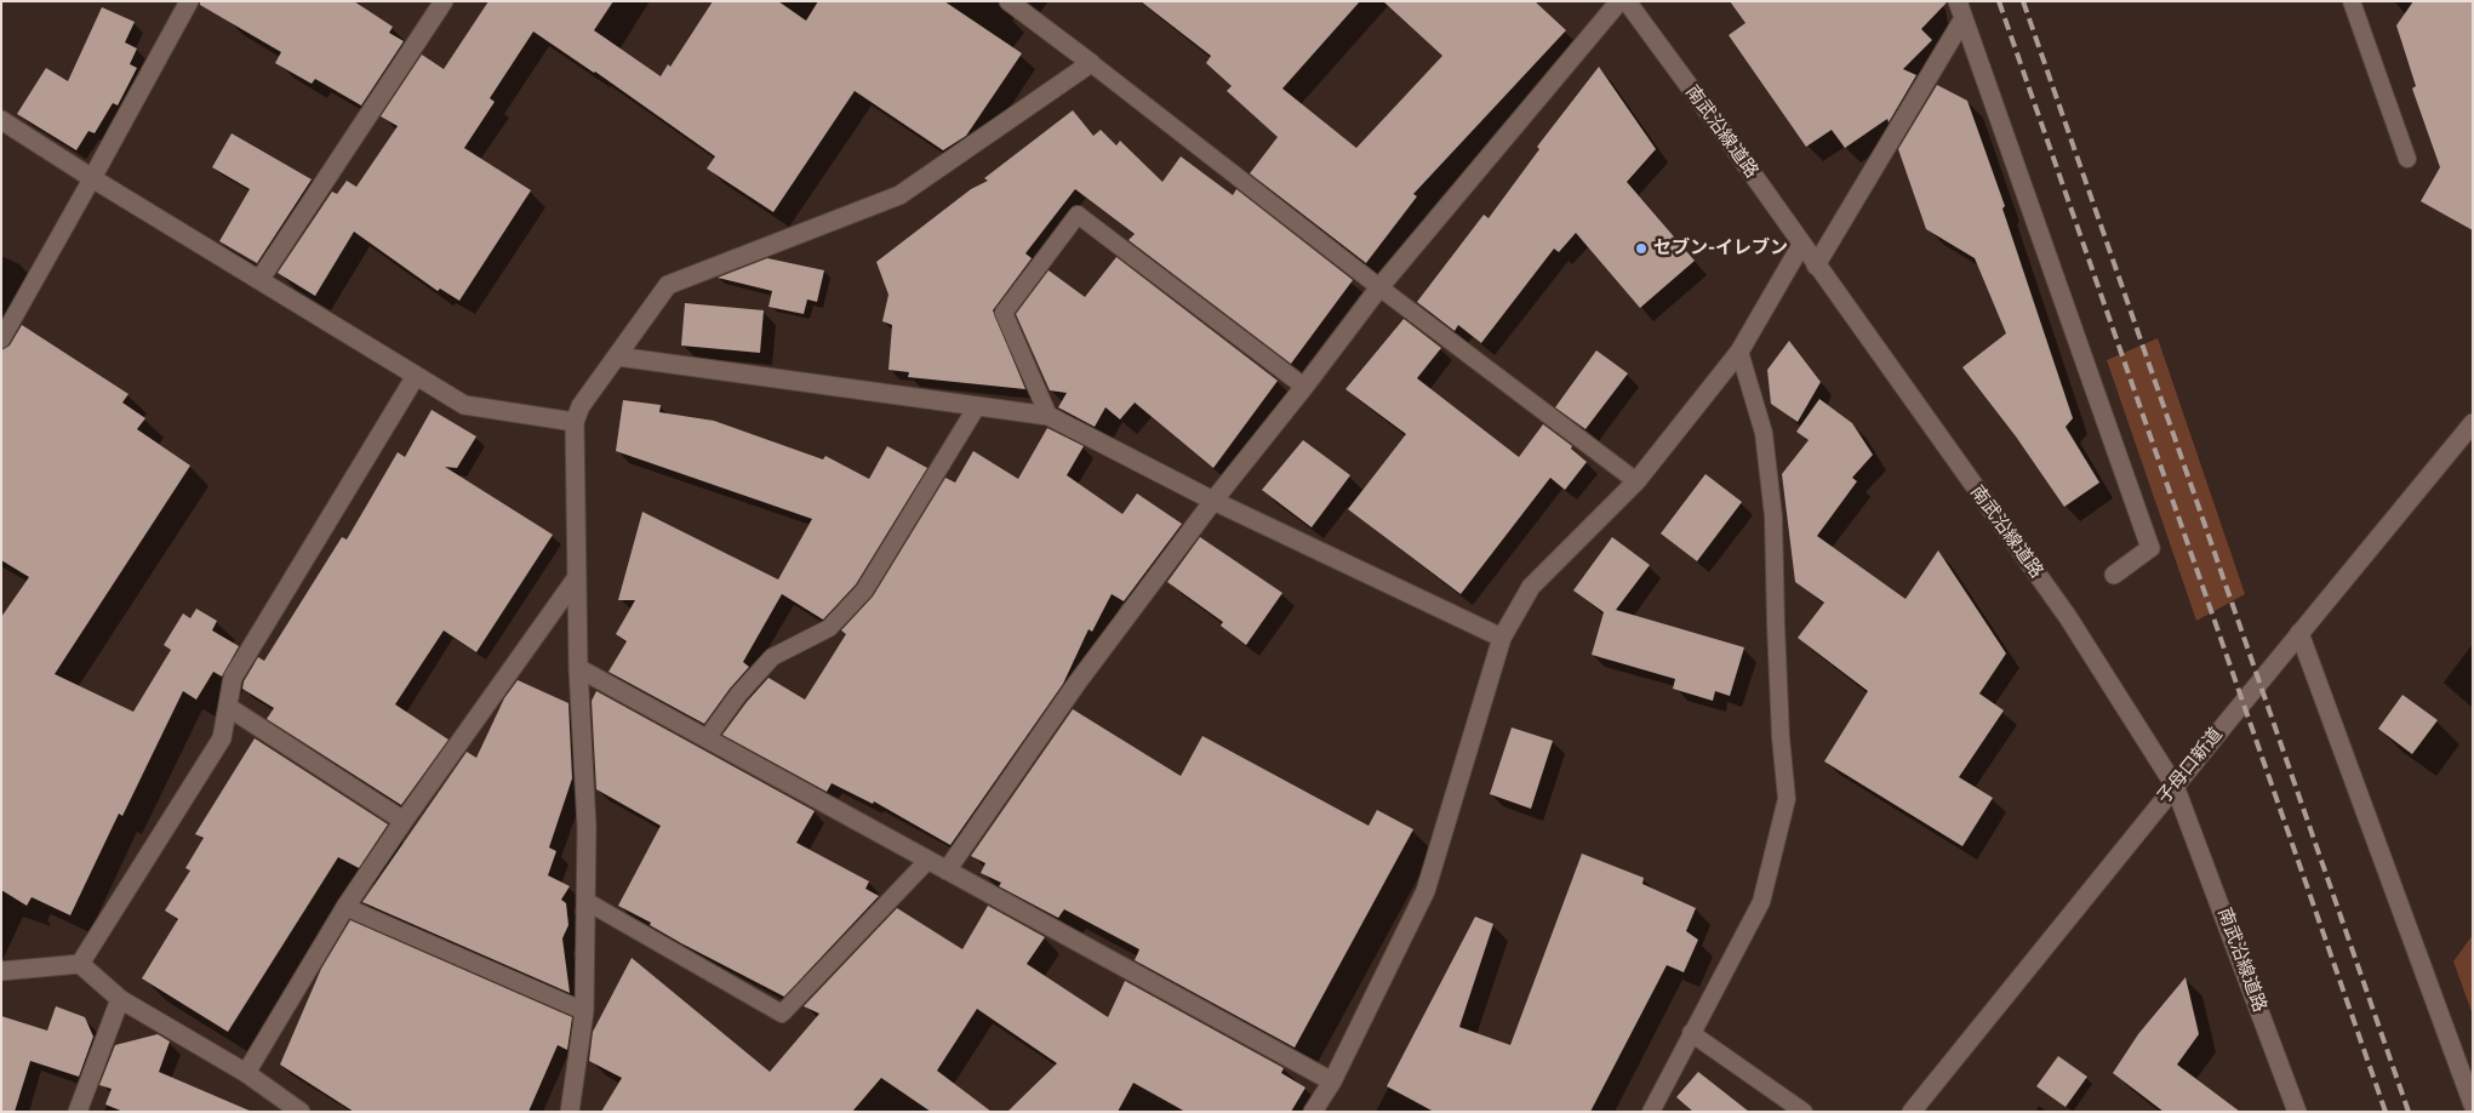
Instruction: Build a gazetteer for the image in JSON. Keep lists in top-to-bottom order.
{
  "streets": {
    "street": ["南武沿線道路", "子母口新道"]
  },
  "crossings": [
    ["南武沿線道路", "子母口新道"]
  ],
  "places": ["セブン-イレブン"]
}
